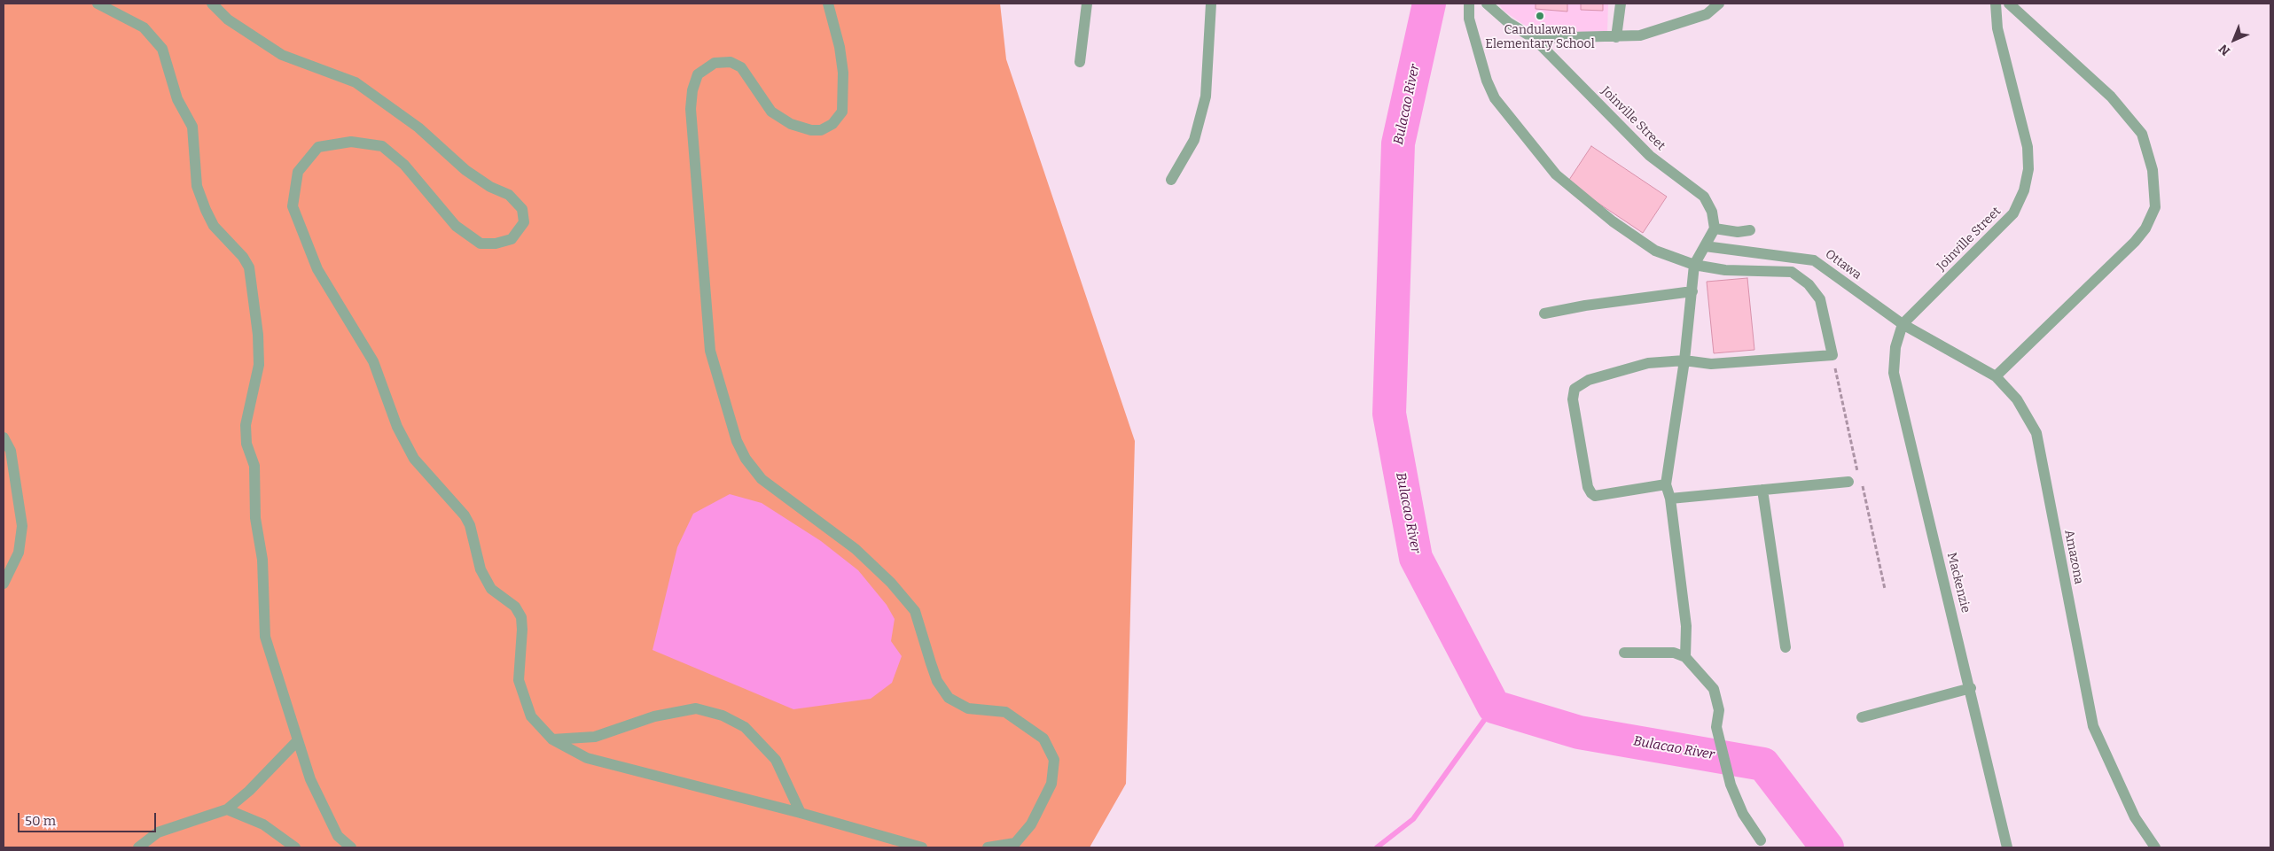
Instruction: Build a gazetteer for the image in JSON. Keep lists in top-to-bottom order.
{
  "streets": {
    "street": [
      "Joinville Street",
      "Ottawa",
      "Amazona",
      "Mackenzie"
    ]
  },
  "crossings": [
    ["Joinville Street", "Ottawa"],
    ["Joinville Street", "Amazona"],
    ["Joinville Street", "Mackenzie"],
    ["Ottawa", "Amazona"],
    ["Ottawa", "Mackenzie"],
    ["Amazona", "Mackenzie"]
  ],
  "water": ["Bulacao River"],
  "places": ["Candulawan Elementary School"],
  "scale_bar": "50 m",
  "north": "bottom left"
}
